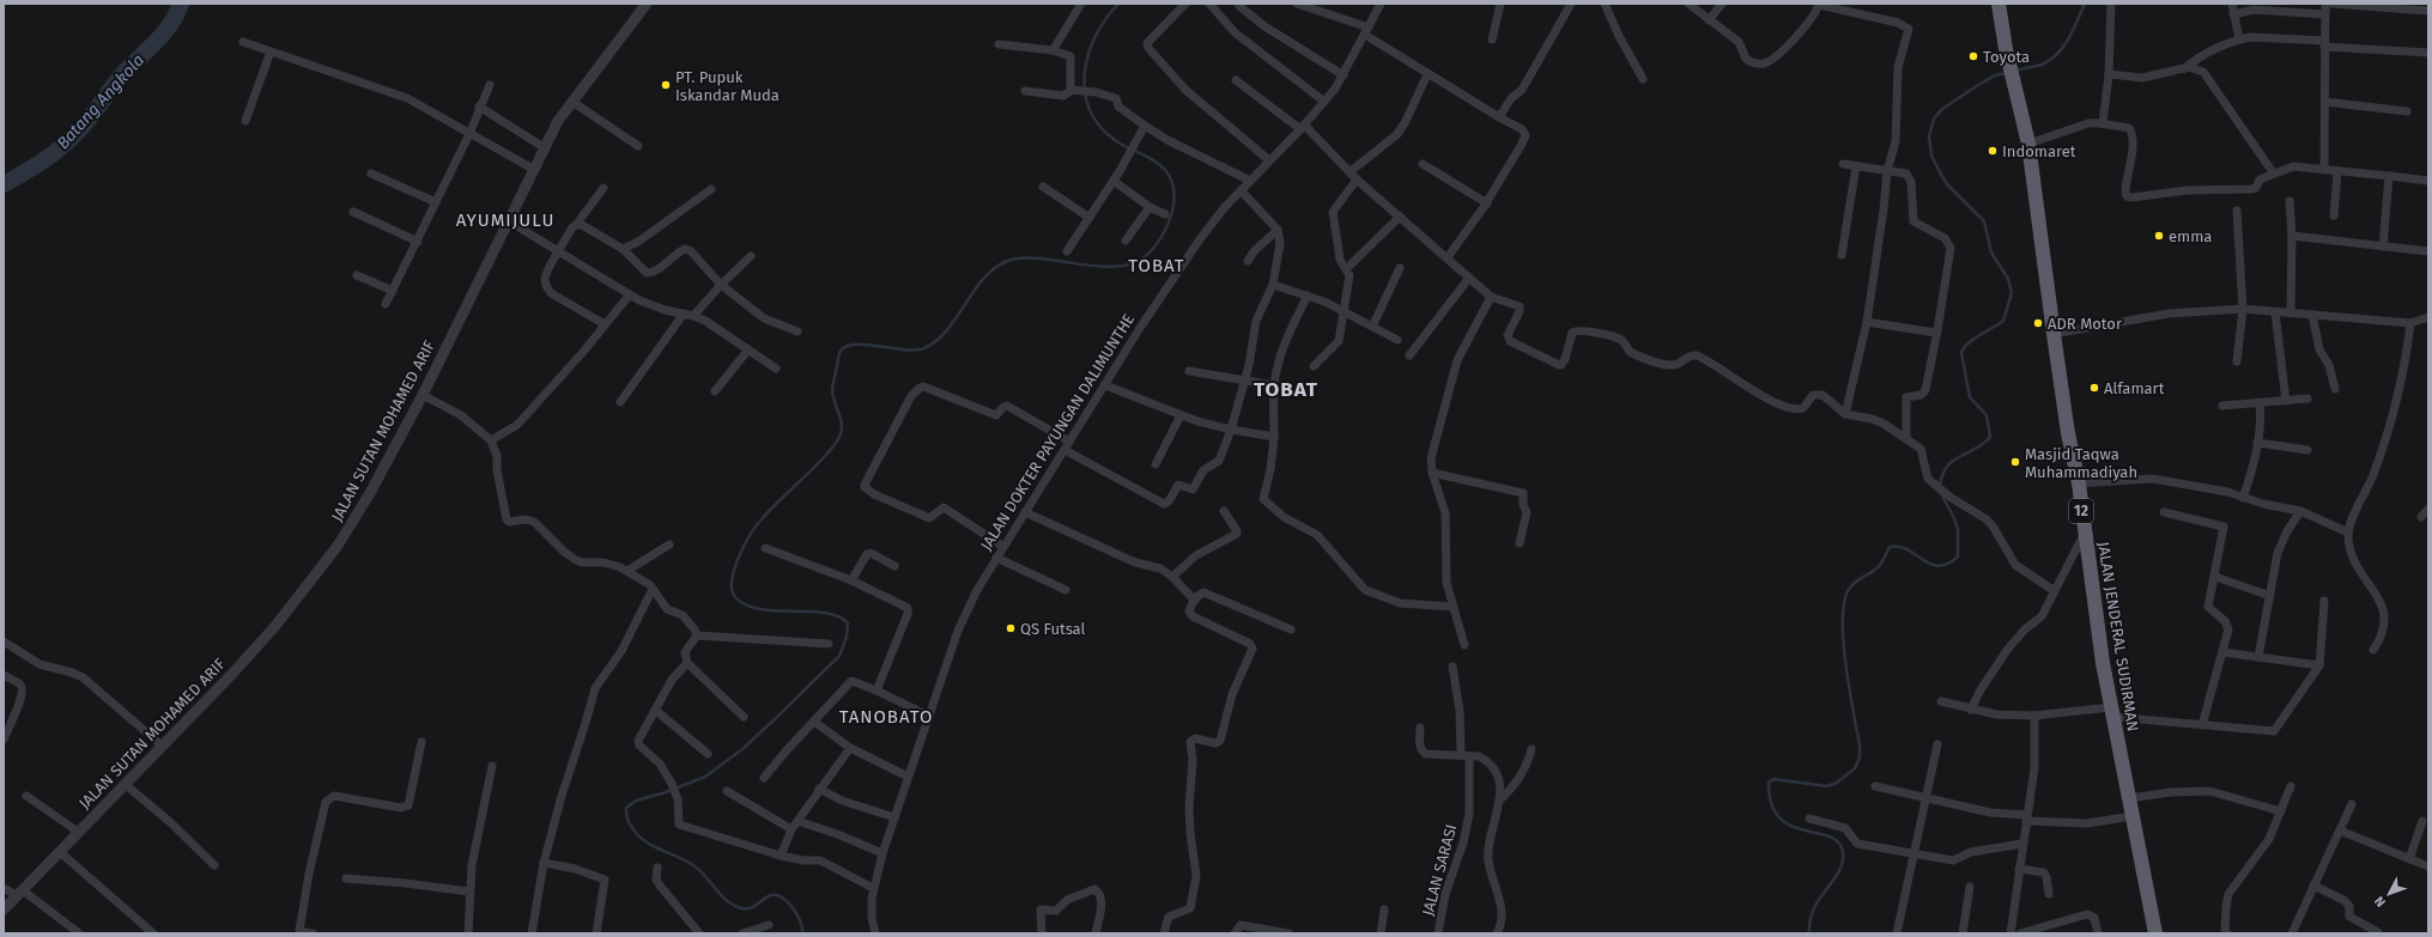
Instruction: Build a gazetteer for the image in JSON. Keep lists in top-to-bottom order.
{
  "streets": {
    "highway": ["12", "JALAN JENDERAL SUDIRMAN"],
    "street": ["JALAN SUTAN MOHAMED ARIF", "JALAN DOKTER PAYUNGAN DALIMUNTHE", "JALAN SARASI"]
  },
  "districts": [
    "AYUMIJULU",
    "TOBAT",
    "TOBAT",
    "TANOBATO"
  ],
  "water": ["Batang Angkola"],
  "places": [
    "Toyota",
    "PT. Pupuk Iskandar Muda",
    "Indomaret",
    "emma",
    "ADR Motor",
    "Alfamart",
    "Masjid Taqwa Muhammadiyah",
    "QS Futsal"
  ],
  "north": "bottom left"
}
